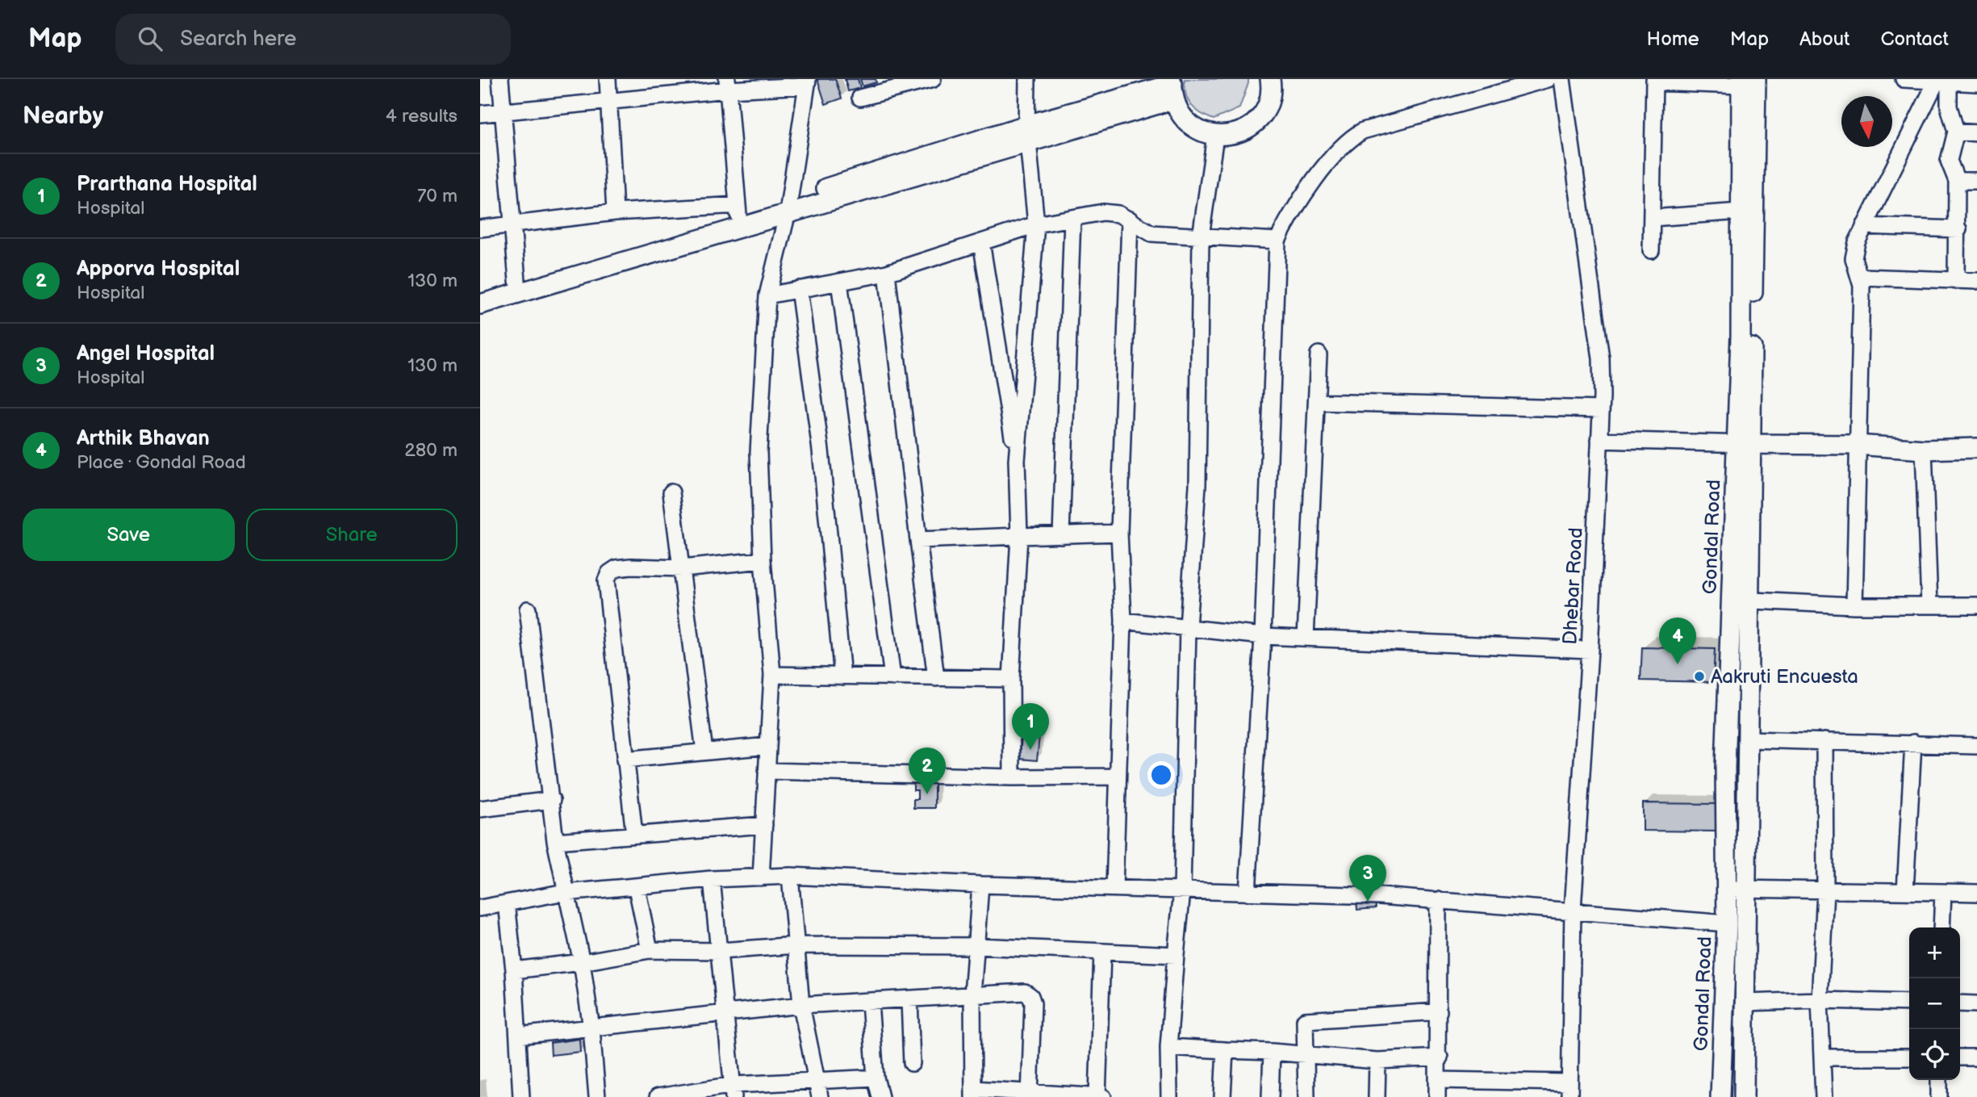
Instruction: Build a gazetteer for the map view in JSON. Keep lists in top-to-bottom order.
{
  "streets": {
    "main road": ["Gondal Road"],
    "street": ["Dhebar Road"]
  },
  "places": ["Aakruti Encuesta"],
  "north": "bottom",
  "page": {
    "header": "Map",
    "search": "Search here",
    "nav": [
      "Home",
      "Map",
      "About",
      "Contact"
    ],
    "heading": ["Nearby", "4 results"],
    "list": [
      {
        "mark": "1",
        "name": "Prarthana Hospital",
        "note": "Hospital",
        "value": "70 m"
      },
      {
        "mark": "2",
        "name": "Apporva Hospital",
        "note": "Hospital",
        "value": "130 m"
      },
      {
        "mark": "3",
        "name": "Angel Hospital",
        "note": "Hospital",
        "value": "130 m"
      },
      {
        "mark": "4",
        "name": "Arthik Bhavan",
        "note": "Place · Gondal Road",
        "value": "280 m"
      }
    ],
    "buttons": ["Save", "Share"],
    "pins": [
      "4",
      "1",
      "2",
      "3"
    ],
    "map_buttons": ["+", "−"]
  }
}
